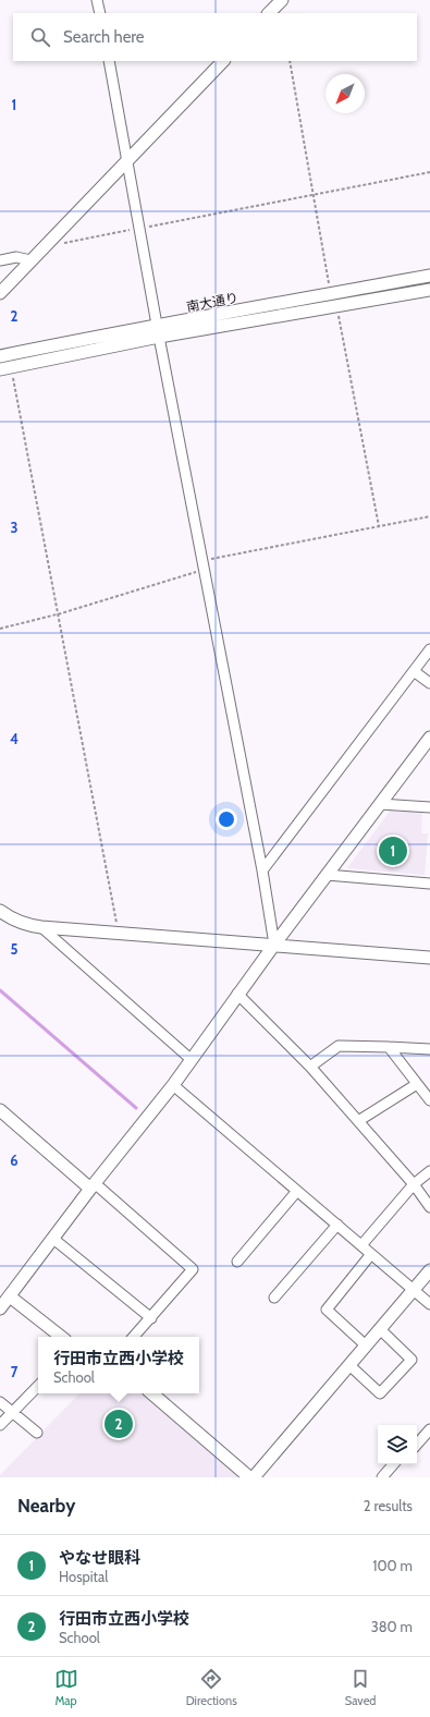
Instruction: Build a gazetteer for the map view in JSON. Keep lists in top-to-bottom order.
{
  "streets": {
    "street": ["南大通り"]
  },
  "north": "bottom left",
  "page": {
    "search": "Search here",
    "pins": ["1", "2"],
    "popup": ["行田市立西小学校", "School"],
    "heading": ["Nearby", "2 results"],
    "list": [
      {
        "mark": "1",
        "name": "やなせ眼科",
        "note": "Hospital",
        "value": "100 m"
      },
      {
        "mark": "2",
        "name": "行田市立西小学校",
        "note": "School",
        "value": "380 m"
      }
    ],
    "nav": ["Map", "Directions", "Saved"]
  },
  "grid": {
    "rows": [
      "1",
      "2",
      "3",
      "4",
      "5",
      "6",
      "7"
    ]
  }
}
